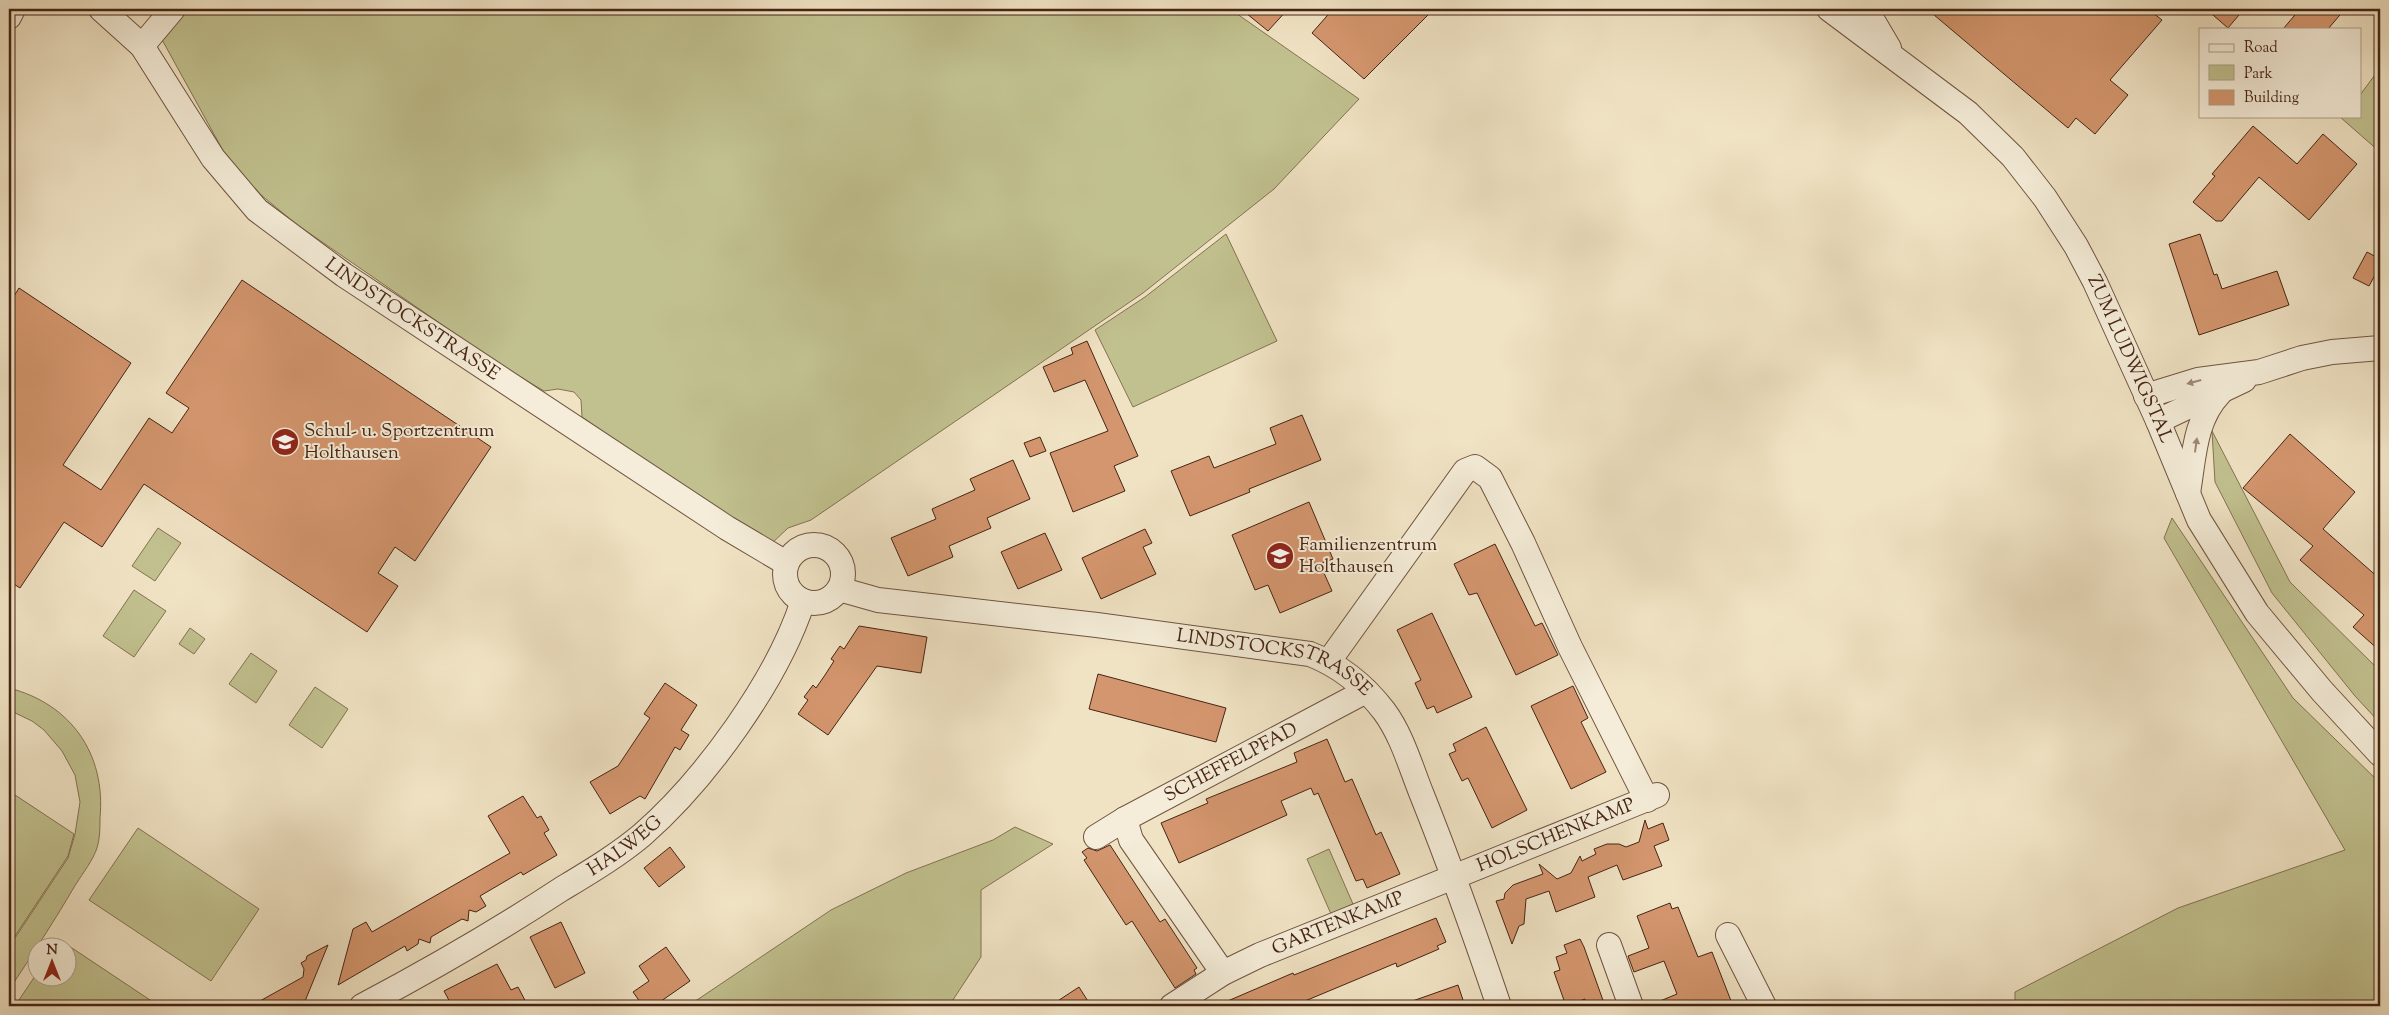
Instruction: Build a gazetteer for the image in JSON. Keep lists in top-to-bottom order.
{
  "streets": {
    "street": [
      "LINDSTOCKSTRASSE",
      "ZUM LUDWIGSTAL",
      "SCHEFFELPFAD",
      "HOLSCHENKAMP",
      "HALWEG",
      "GARTENKAMP"
    ]
  },
  "crossings": [
    ["LINDSTOCKSTRASSE", "SCHEFFELPFAD"],
    ["LINDSTOCKSTRASSE", "HOLSCHENKAMP"],
    ["LINDSTOCKSTRASSE", "HALWEG"],
    ["LINDSTOCKSTRASSE", "GARTENKAMP"],
    ["HOLSCHENKAMP", "GARTENKAMP"]
  ],
  "places": {
    "school or university": ["Schul- u. Sportzentrum Holthausen", "Familienzentrum Holthausen"]
  },
  "legend": ["Road", "Park", "Building"],
  "north": "top"
}
